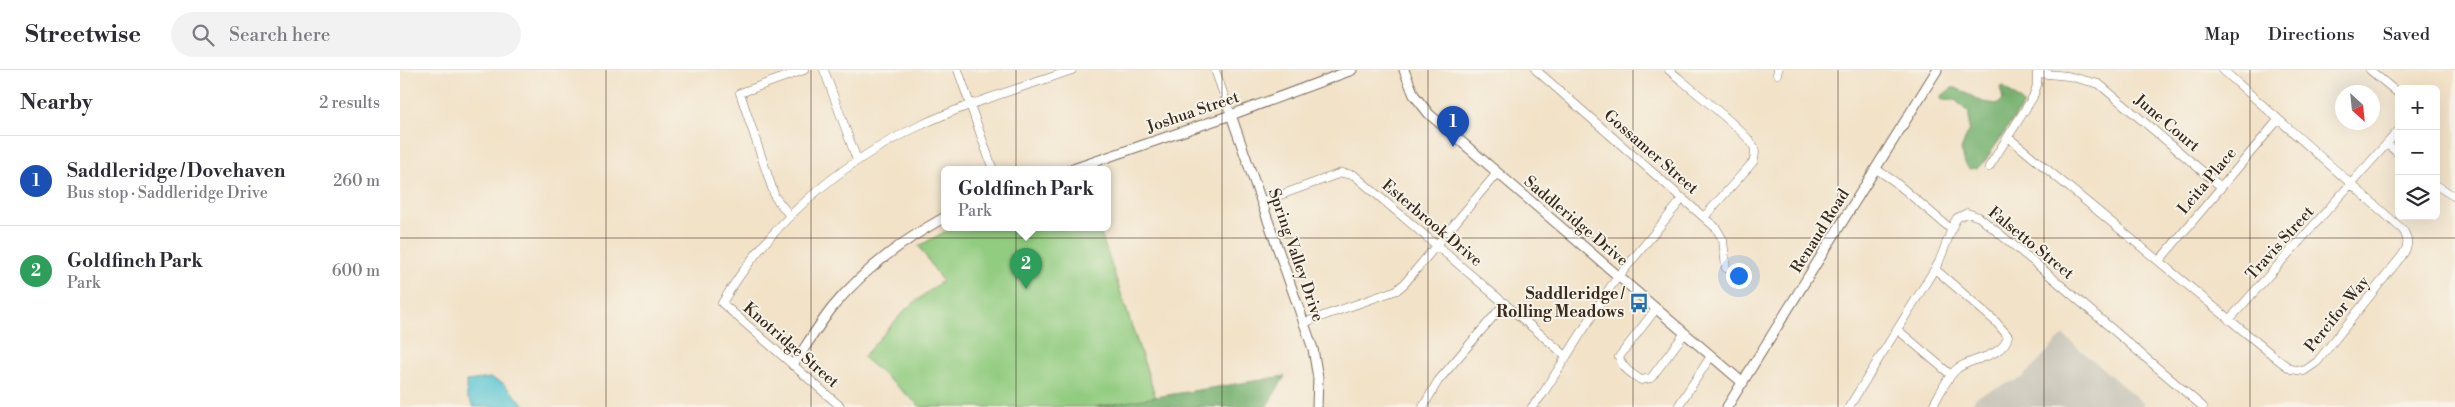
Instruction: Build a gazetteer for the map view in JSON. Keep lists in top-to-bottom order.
{
  "streets": {
    "street": [
      "Joshua Street",
      "June Court",
      "Gossamer Street",
      "Leita Place",
      "Saddleridge Drive",
      "Esterbrook Drive",
      "Renaud Road",
      "Falsetto Street",
      "Travis Street",
      "Spring Valley Drive",
      "Percifor Way",
      "Knotridge Street"
    ]
  },
  "crossings": [
    ["Joshua Street", "Spring Valley Drive"],
    ["June Court", "Leita Place"],
    ["Leita Place", "Percifor Way"],
    ["Saddleridge Drive", "Renaud Road"],
    ["Esterbrook Drive", "Spring Valley Drive"],
    ["Travis Street", "Percifor Way"]
  ],
  "places": {
    "bus stop": ["Saddleridge / Rolling Meadows"]
  },
  "north": "bottom right",
  "page": {
    "header": "Streetwise",
    "search": "Search here",
    "nav": ["Map", "Directions", "Saved"],
    "heading": ["Nearby", "2 results"],
    "map_buttons": ["+", "−"],
    "pins": ["1", "2"],
    "list": [
      {
        "mark": "1",
        "name": "Saddleridge / Dovehaven",
        "note": "Bus stop · Saddleridge Drive",
        "value": "260 m"
      },
      {
        "mark": "2",
        "name": "Goldfinch Park",
        "note": "Park",
        "value": "600 m"
      }
    ],
    "popup": ["Goldfinch Park", "Park"]
  }
}
